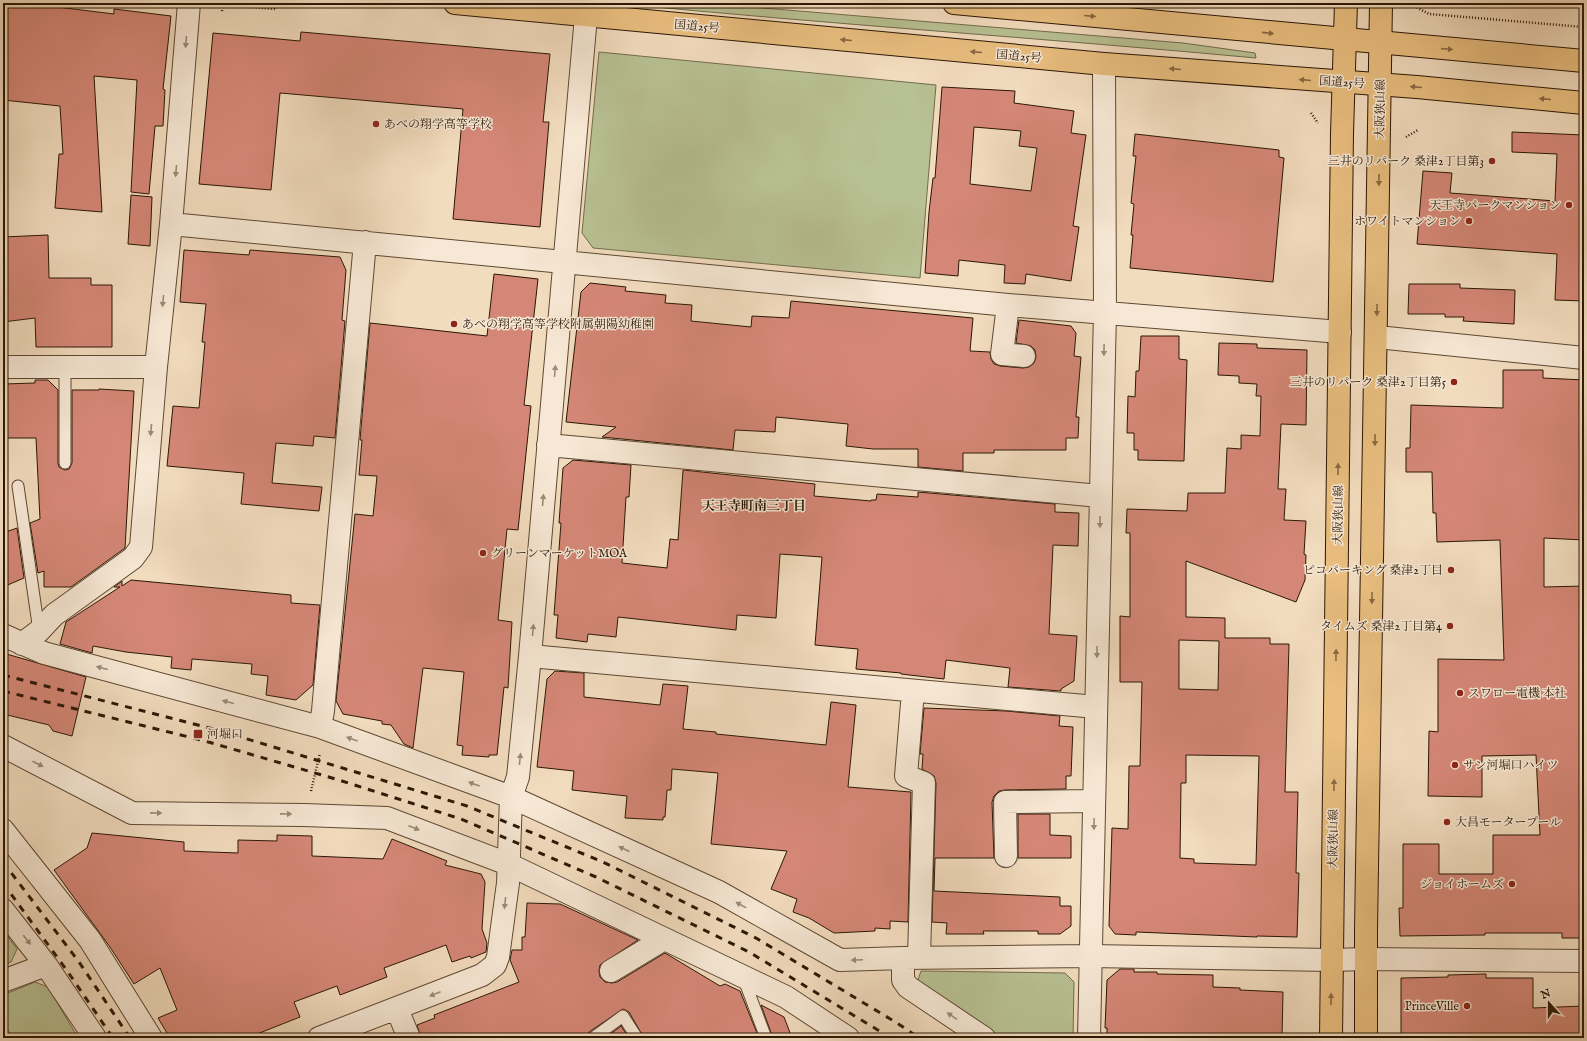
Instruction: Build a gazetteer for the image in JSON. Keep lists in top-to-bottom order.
{
  "streets": {
    "main road": ["国道25号", "大阪狭山線"]
  },
  "crossings": [
    ["国道25号", "大阪狭山線"]
  ],
  "districts": ["天王寺町南三丁目"],
  "places": {
    "other": [
      "あべの翔学高等学校",
      "三井のリパーク 桑津2丁目第3",
      "天王寺パークマンション",
      "ホワイトマンション",
      "あべの翔学高等学校附属朝陽幼稚園",
      "三井のリパーク 桑津2丁目第5",
      "グリーンマーケットMOA",
      "ピコパーキング 桑津2丁目",
      "タイムズ 桑津2丁目第4",
      "スワロー電機 本社",
      "サン河堀口ハイツ",
      "大昌モータープール",
      "ジョイホームズ",
      "PrinceVille"
    ],
    "transit": ["河堀口"]
  },
  "north": "top"
}
